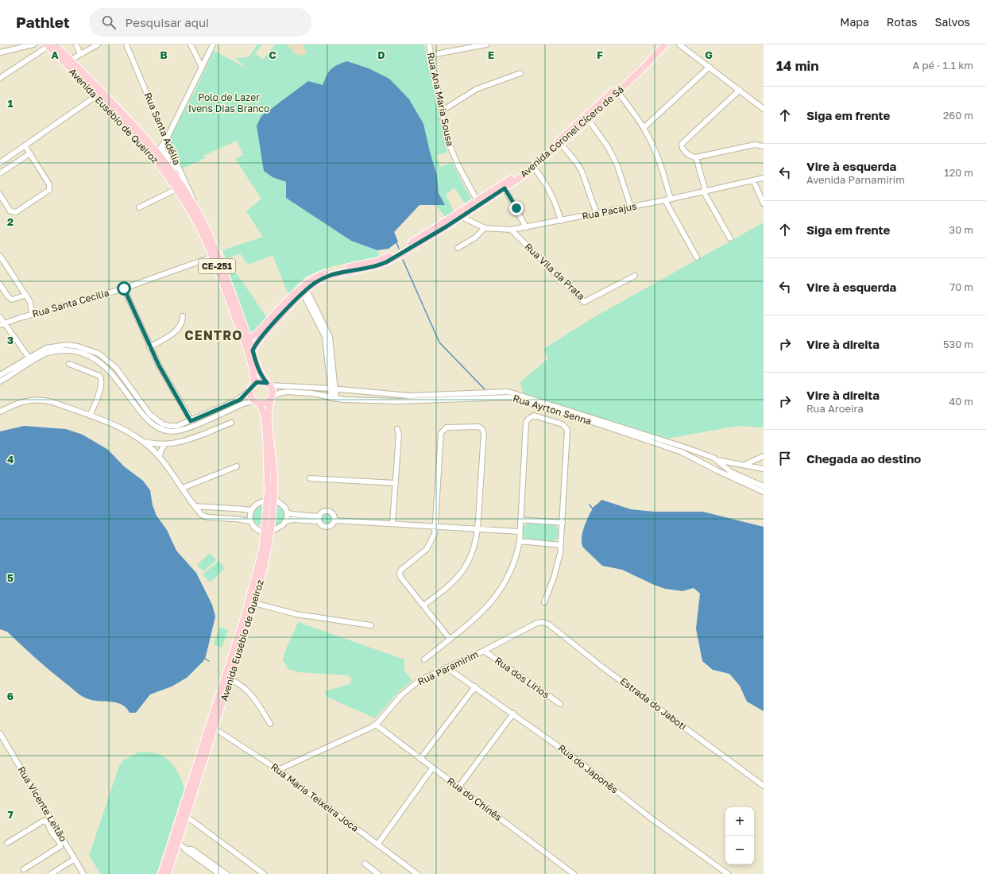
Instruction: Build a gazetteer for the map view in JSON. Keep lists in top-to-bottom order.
{
  "streets": {
    "main road": ["Avenida Eusébio de Queiroz", "Avenida Coronel Cícero de Sá", "CE-251"],
    "street": [
      "Rua Ana Maria Sousa",
      "Rua Santa Adélia",
      "Rua Pacajus",
      "Rua Vila da Prata",
      "Rua Santa Cecilia",
      "Rua Ayrton Senna",
      "Rua Paramirim",
      "Rua dos Lirios",
      "Estrada do Jaboti",
      "Rua do Japonês",
      "Rua Maria Teixeira Joca",
      "Rua do Chinês",
      "Rua Vicente Leitão"
    ]
  },
  "crossings": [
    ["Rua Ana Maria Sousa", "Avenida Coronel Cícero de Sá"],
    ["Avenida Eusébio de Queiroz", "Rua Santa Adélia"],
    ["Avenida Eusébio de Queiroz", "Avenida Coronel Cícero de Sá"],
    ["Avenida Eusébio de Queiroz", "CE-251"],
    ["Avenida Eusébio de Queiroz", "Rua Santa Cecilia"],
    ["Avenida Eusébio de Queiroz", "Rua Ayrton Senna"],
    ["Avenida Eusébio de Queiroz", "Rua Maria Teixeira Joca"],
    ["Avenida Coronel Cícero de Sá", "Rua Pacajus"],
    ["Rua Pacajus", "Rua Vila da Prata"],
    ["CE-251", "Rua Ayrton Senna"],
    ["Rua Paramirim", "Rua dos Lirios"],
    ["Rua Paramirim", "Estrada do Jaboti"],
    ["Rua Paramirim", "Rua do Japonês"],
    ["Rua Paramirim", "Rua Maria Teixeira Joca"],
    ["Rua Paramirim", "Rua do Chinês"]
  ],
  "districts": ["CENTRO"],
  "parks": ["Polo de Lazer Ivens Dias Branco"],
  "page": {
    "header": "Pathlet",
    "search": "Pesquisar aqui",
    "nav": ["Mapa", "Rotas", "Salvos"],
    "heading": ["14 min", "A pé · 1.1 km"],
    "list": [
      ["Siga em frente", "260 m"],
      ["Vire à esquerda", "Avenida Parnamirim", "120 m"],
      ["Siga em frente", "30 m"],
      ["Vire à esquerda", "70 m"],
      ["Vire à direita", "530 m"],
      ["Vire à direita", "Rua Aroeira", "40 m"],
      "Chegada ao destino"
    ],
    "map_buttons": ["+", "−"]
  },
  "grid": {
    "columns": [
      "A",
      "B",
      "C",
      "D",
      "E",
      "F",
      "G"
    ],
    "rows": [
      "1",
      "2",
      "3",
      "4",
      "5",
      "6",
      "7"
    ]
  }
}
